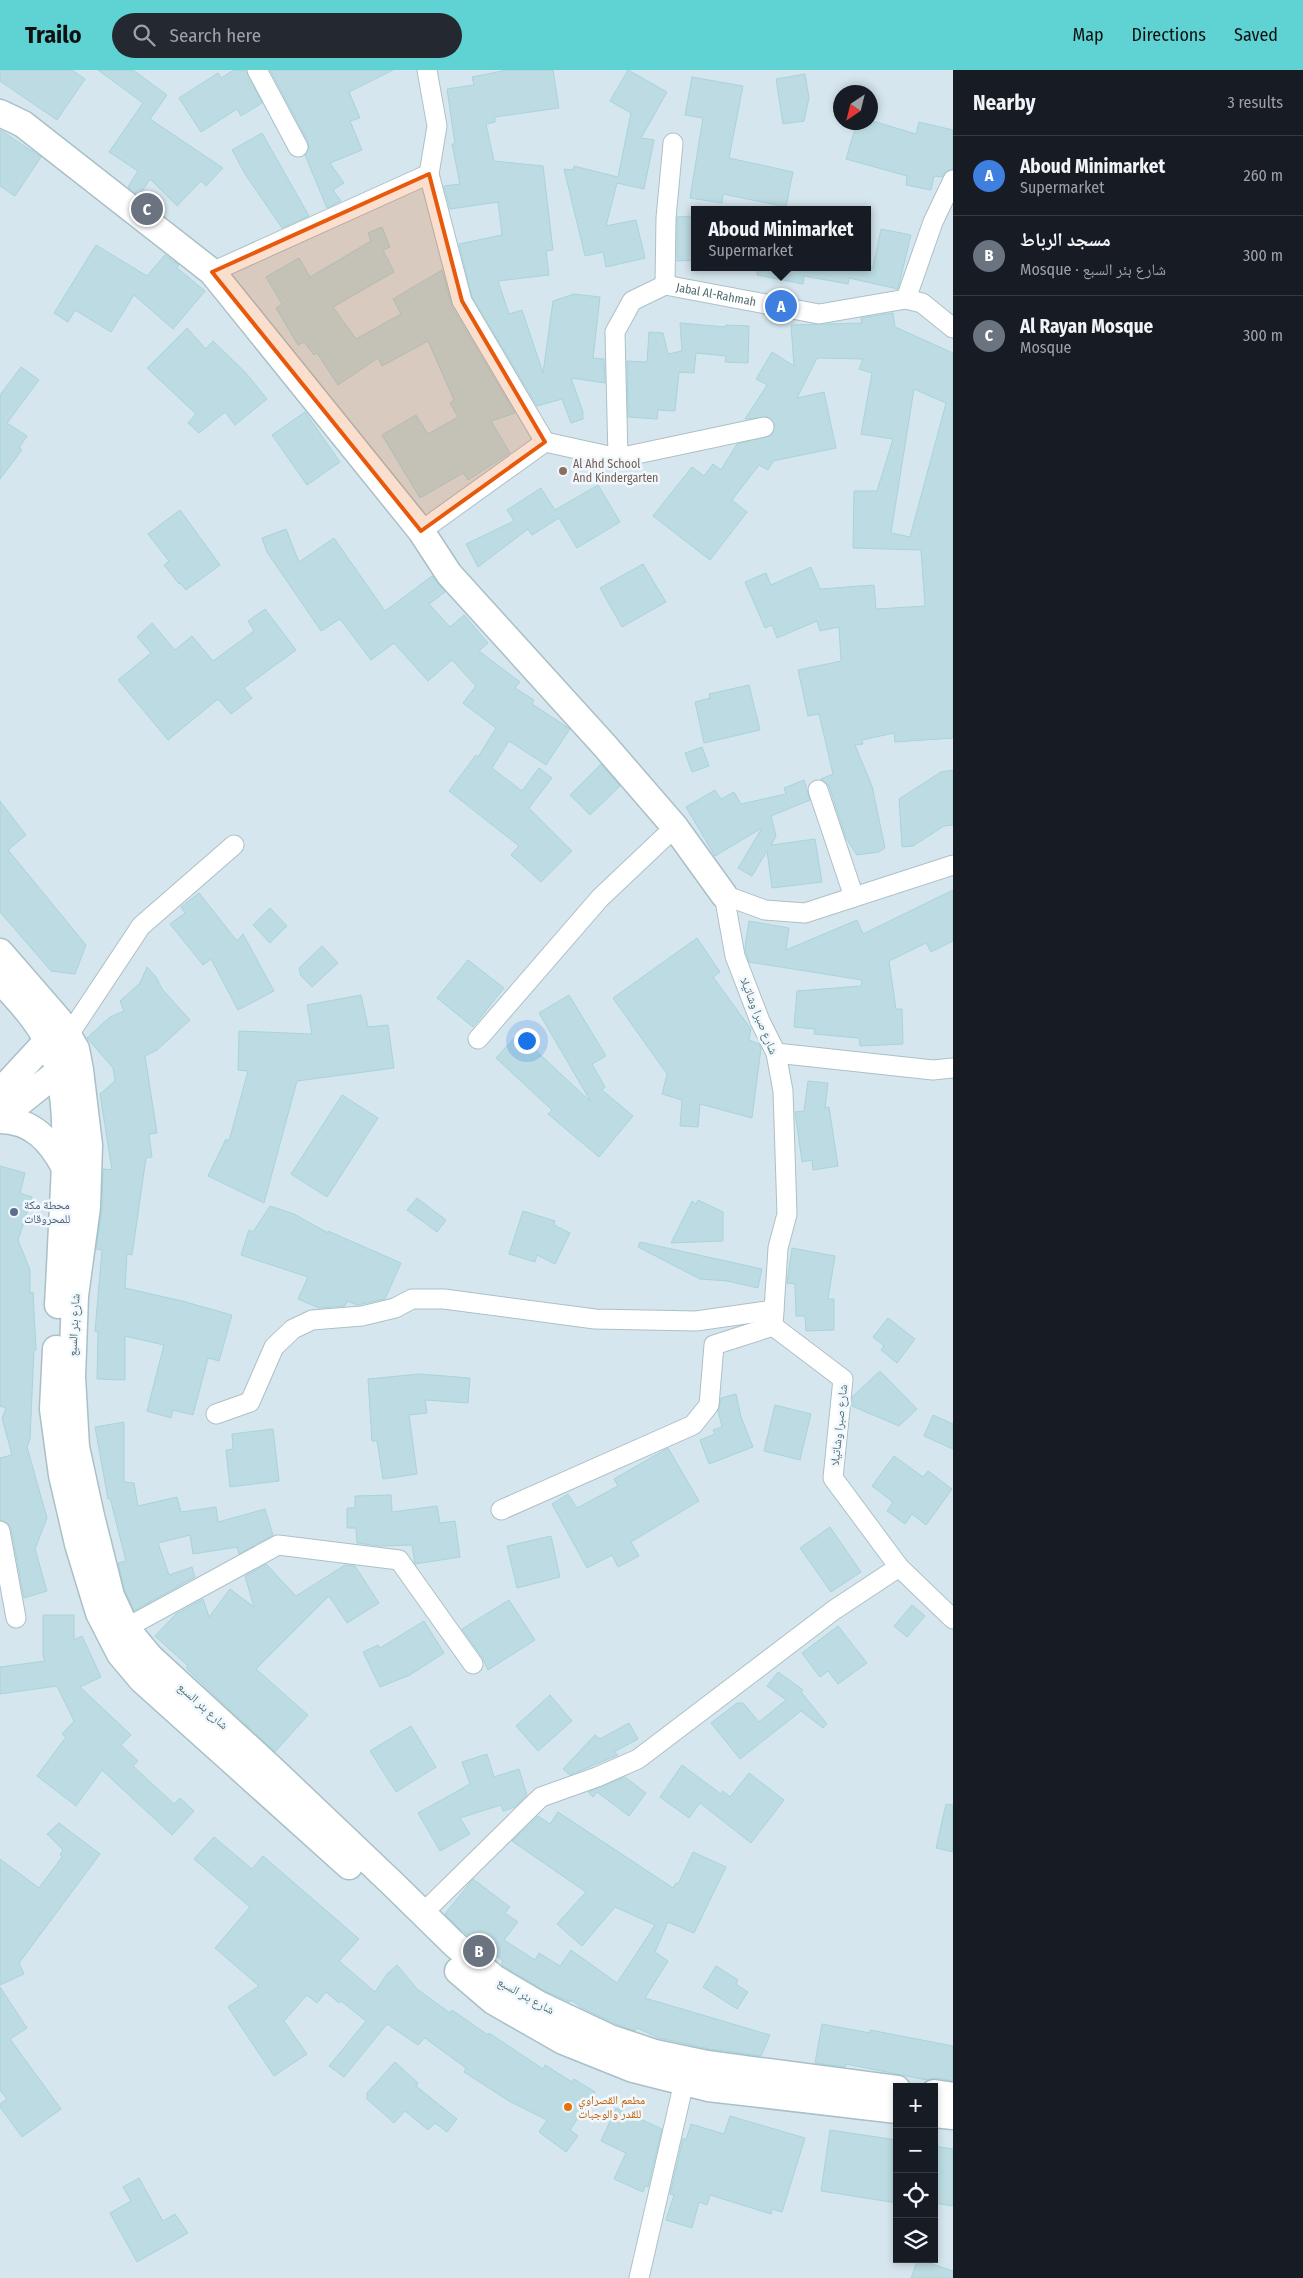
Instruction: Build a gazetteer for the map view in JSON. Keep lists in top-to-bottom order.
{
  "streets": {
    "street": ["Jabal Al-Rahmah", "شارع صبرا وشاتيلا", "شارع بئر السبع"]
  },
  "places": ["Al Ahd School And Kindergarten", "محطة مكة للمحروقات", "مطعم القصراوي للقدر والوجبات"],
  "north": "bottom left",
  "page": {
    "header": "Trailo",
    "search": "Search here",
    "nav": ["Map", "Directions", "Saved"],
    "heading": ["Nearby", "3 results"],
    "list": [
      {
        "mark": "A",
        "name": "Aboud Minimarket",
        "note": "Supermarket",
        "value": "260 m"
      },
      {
        "mark": "B",
        "name": "مسجد الرباط",
        "note": "Mosque · شارع بئر السبع",
        "value": "300 m"
      },
      {
        "mark": "C",
        "name": "Al Rayan Mosque",
        "note": "Mosque",
        "value": "300 m"
      }
    ],
    "pins": ["C", "A", "B"],
    "popup": ["Aboud Minimarket", "Supermarket"],
    "map_buttons": ["+", "−"]
  }
}
